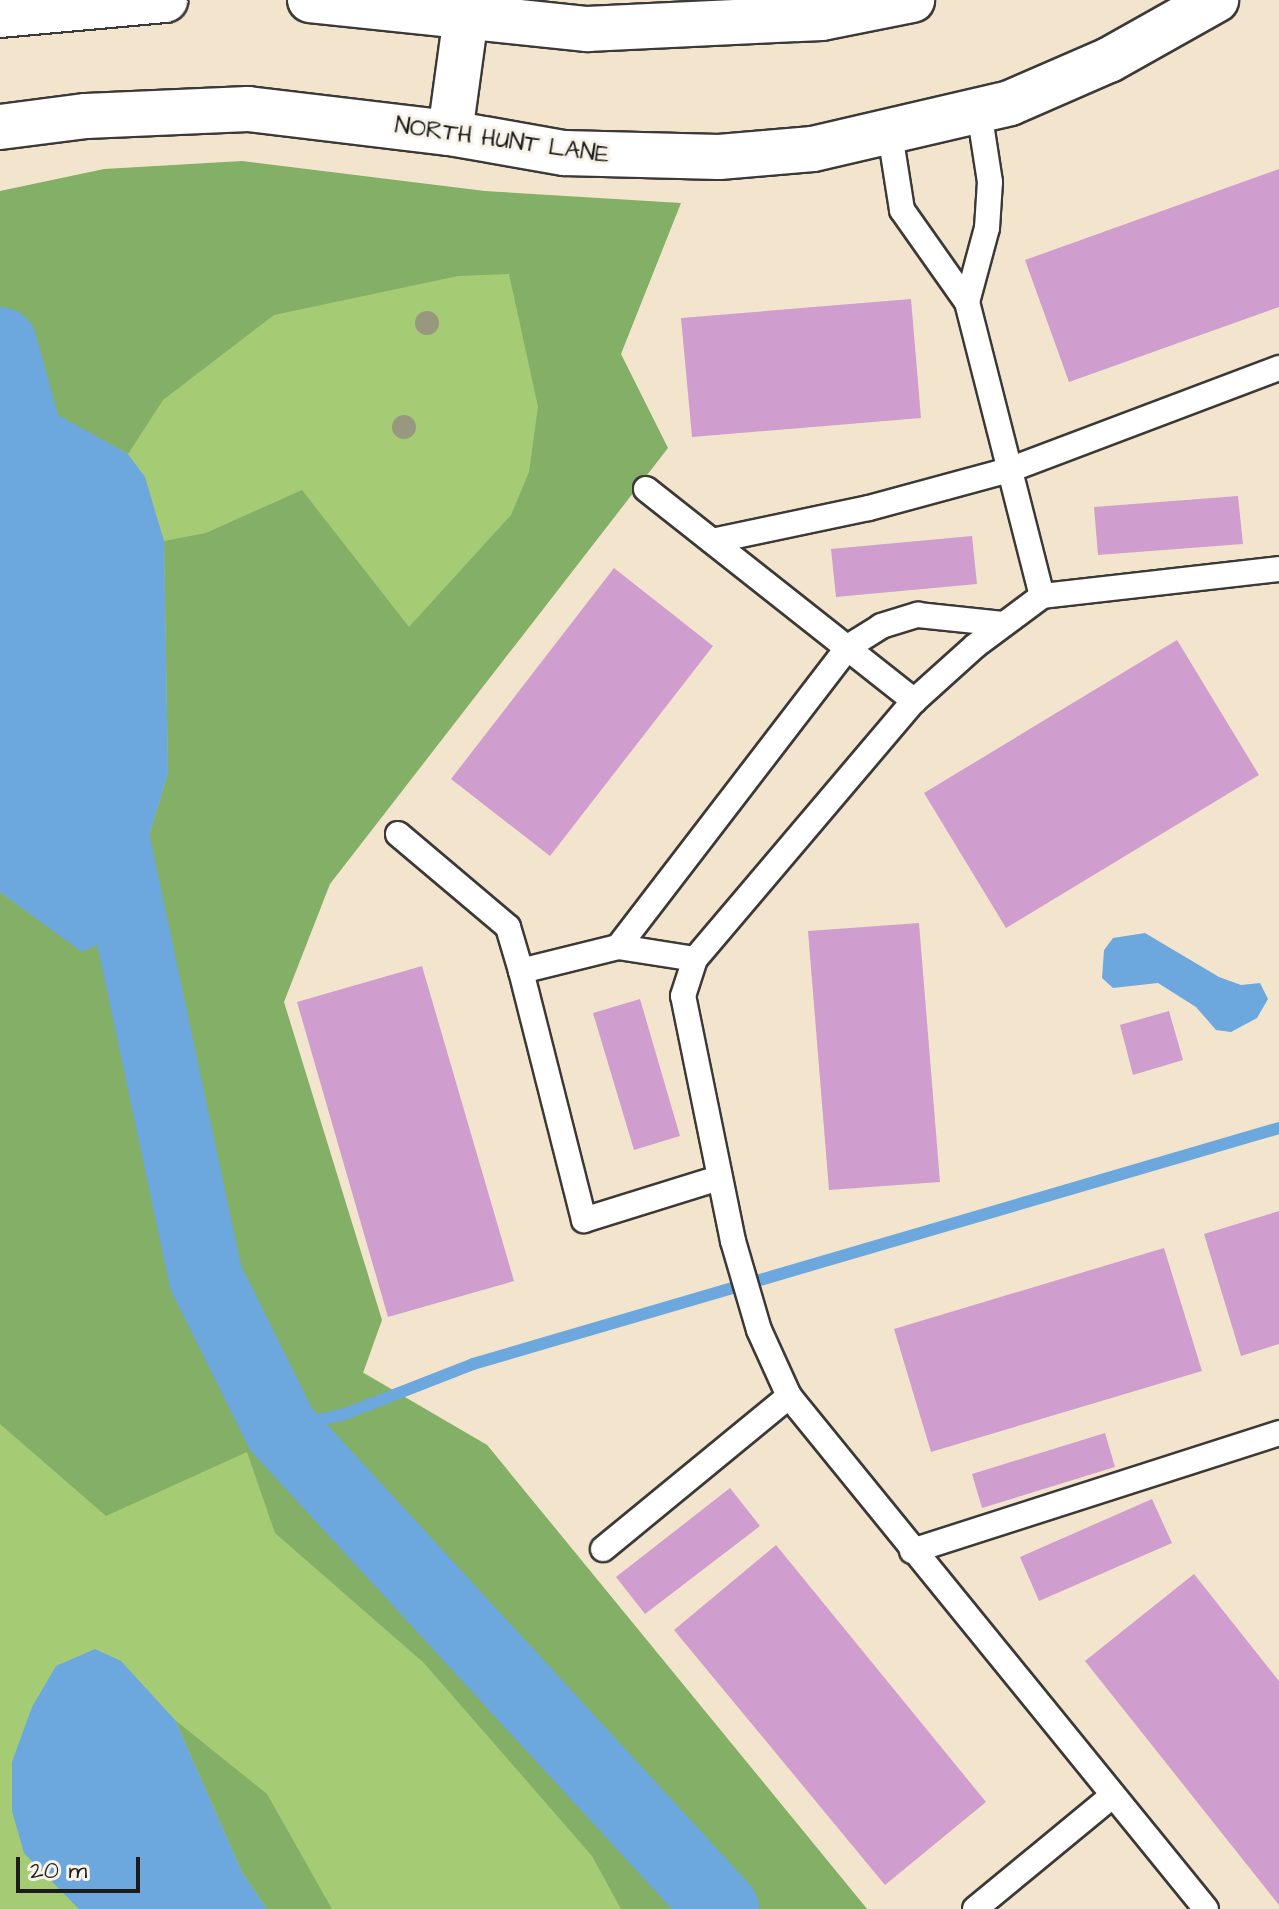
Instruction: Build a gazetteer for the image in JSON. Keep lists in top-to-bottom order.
{
  "streets": {
    "main road": ["NORTH HUNT LANE"]
  },
  "scale_bar": "20 m"
}
